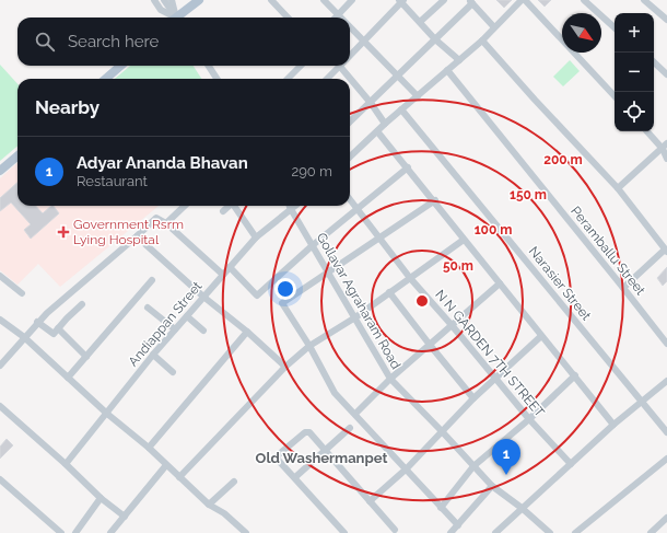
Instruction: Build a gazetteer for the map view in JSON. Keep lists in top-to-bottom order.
{
  "streets": {
    "street": [
      "Peramballu Street",
      "Narasier Street",
      "Gollavar Agraharam Road",
      "Andiappan Street",
      "N N GARDEN 7TH STREET"
    ]
  },
  "crossings": [
    ["Gollavar Agraharam Road", "Andiappan Street"]
  ],
  "districts": ["Old Washermanpet"],
  "places": {
    "health": ["Government Rsrm Lying Hospital"]
  },
  "north": "bottom right",
  "page": {
    "map_buttons": ["+", "−"],
    "search": "Search here",
    "heading": "Nearby",
    "list": [
      {
        "mark": "1",
        "name": "Adyar Ananda Bhavan",
        "note": "Restaurant",
        "value": "290 m"
      }
    ],
    "pins": "1"
  },
  "rings": [
    "200 m",
    "150 m",
    "100 m",
    "50 m"
  ]
}
